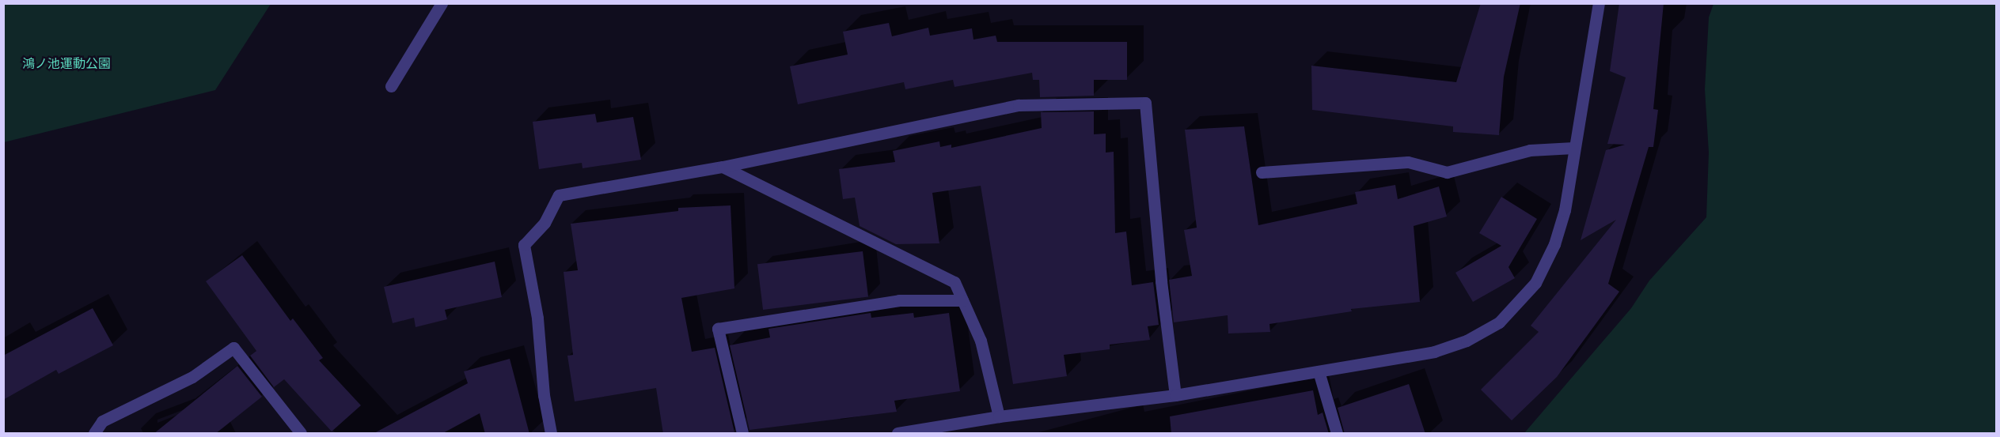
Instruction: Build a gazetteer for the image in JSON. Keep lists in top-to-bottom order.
{
  "parks": ["鴻ノ池運動公園"]
}
